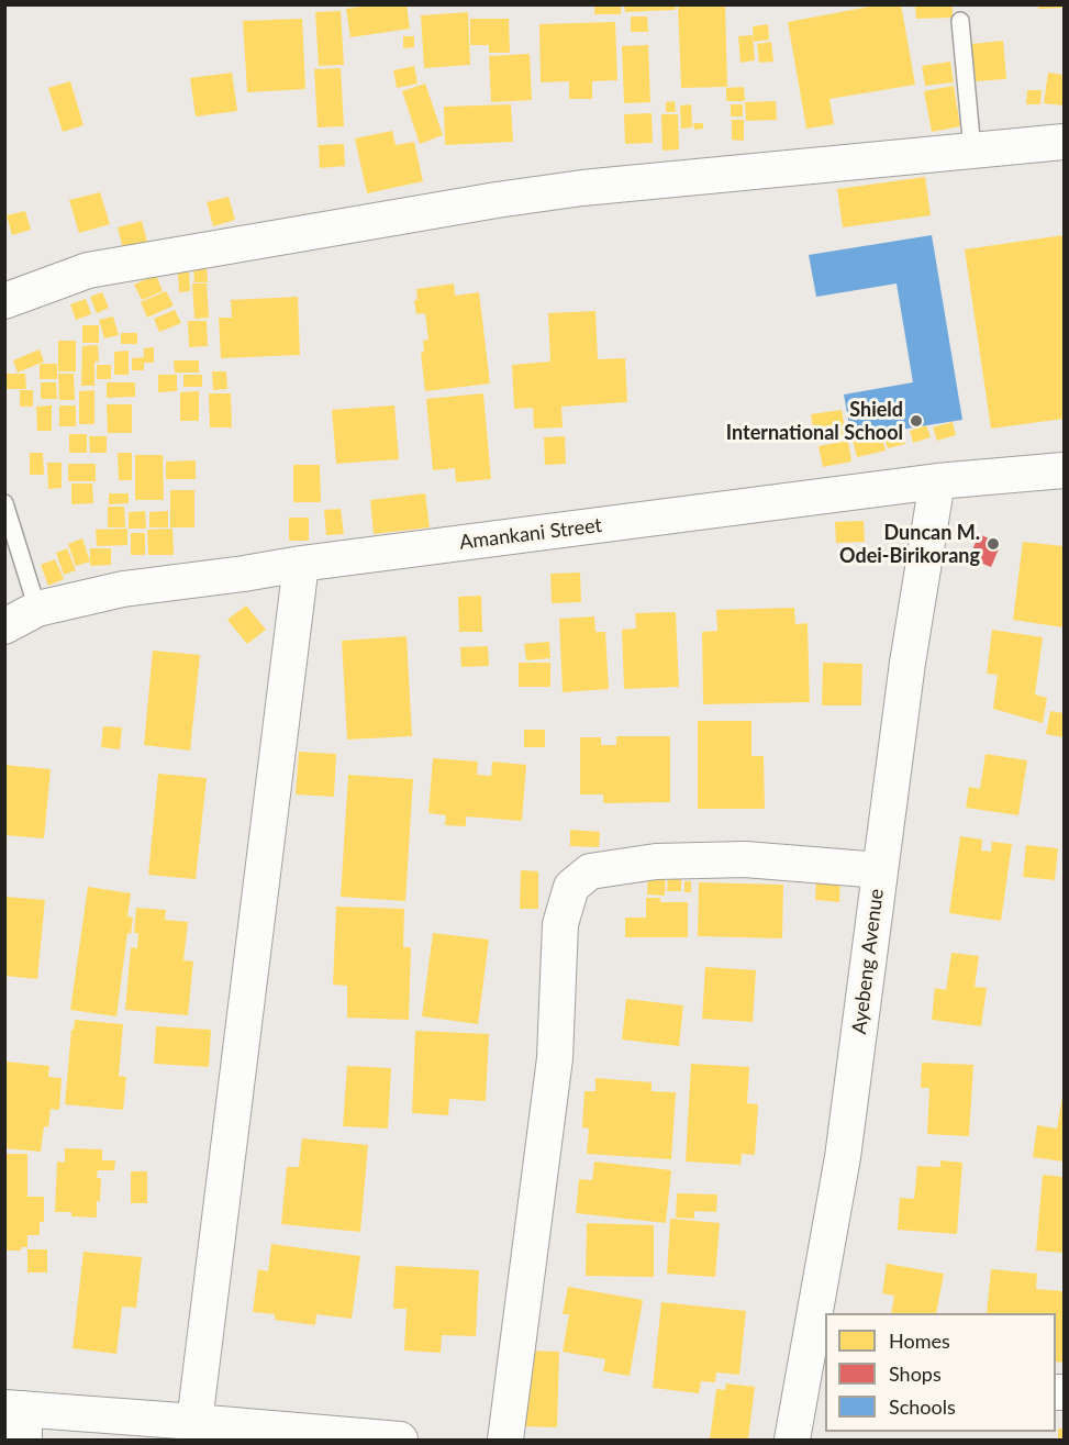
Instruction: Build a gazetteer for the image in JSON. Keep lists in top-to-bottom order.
{
  "streets": {
    "street": ["Amankani Street", "Ayebeng Avenue"]
  },
  "crossings": [
    ["Amankani Street", "Ayebeng Avenue"]
  ],
  "places": ["Shield International School", "Duncan M. Odei-Birikorang"],
  "legend": ["Homes", "Shops", "Schools"]
}
